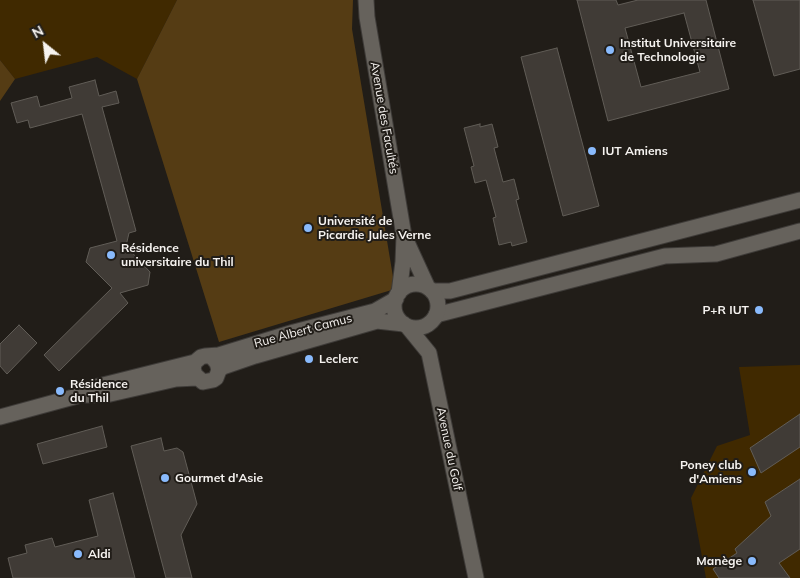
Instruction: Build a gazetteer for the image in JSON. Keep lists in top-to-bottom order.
{
  "streets": {
    "street": ["Avenue des Facultés", "Rue Albert Camus", "Avenue du Golf"]
  },
  "crossings": [
    ["Avenue des Facultés", "Rue Albert Camus"],
    ["Avenue des Facultés", "Avenue du Golf"],
    ["Rue Albert Camus", "Avenue du Golf"]
  ],
  "places": [
    "Institut Universitaire de Technologie",
    "IUT Amiens",
    "Université de Picardie Jules Verne",
    "Résidence universitaire du Thil",
    "P+R IUT",
    "Leclerc",
    "Résidence du Thil",
    "Poney club d'Amiens",
    "Gourmet d'Asie",
    "Aldi",
    "Manège"
  ],
  "north": "top left"
}
